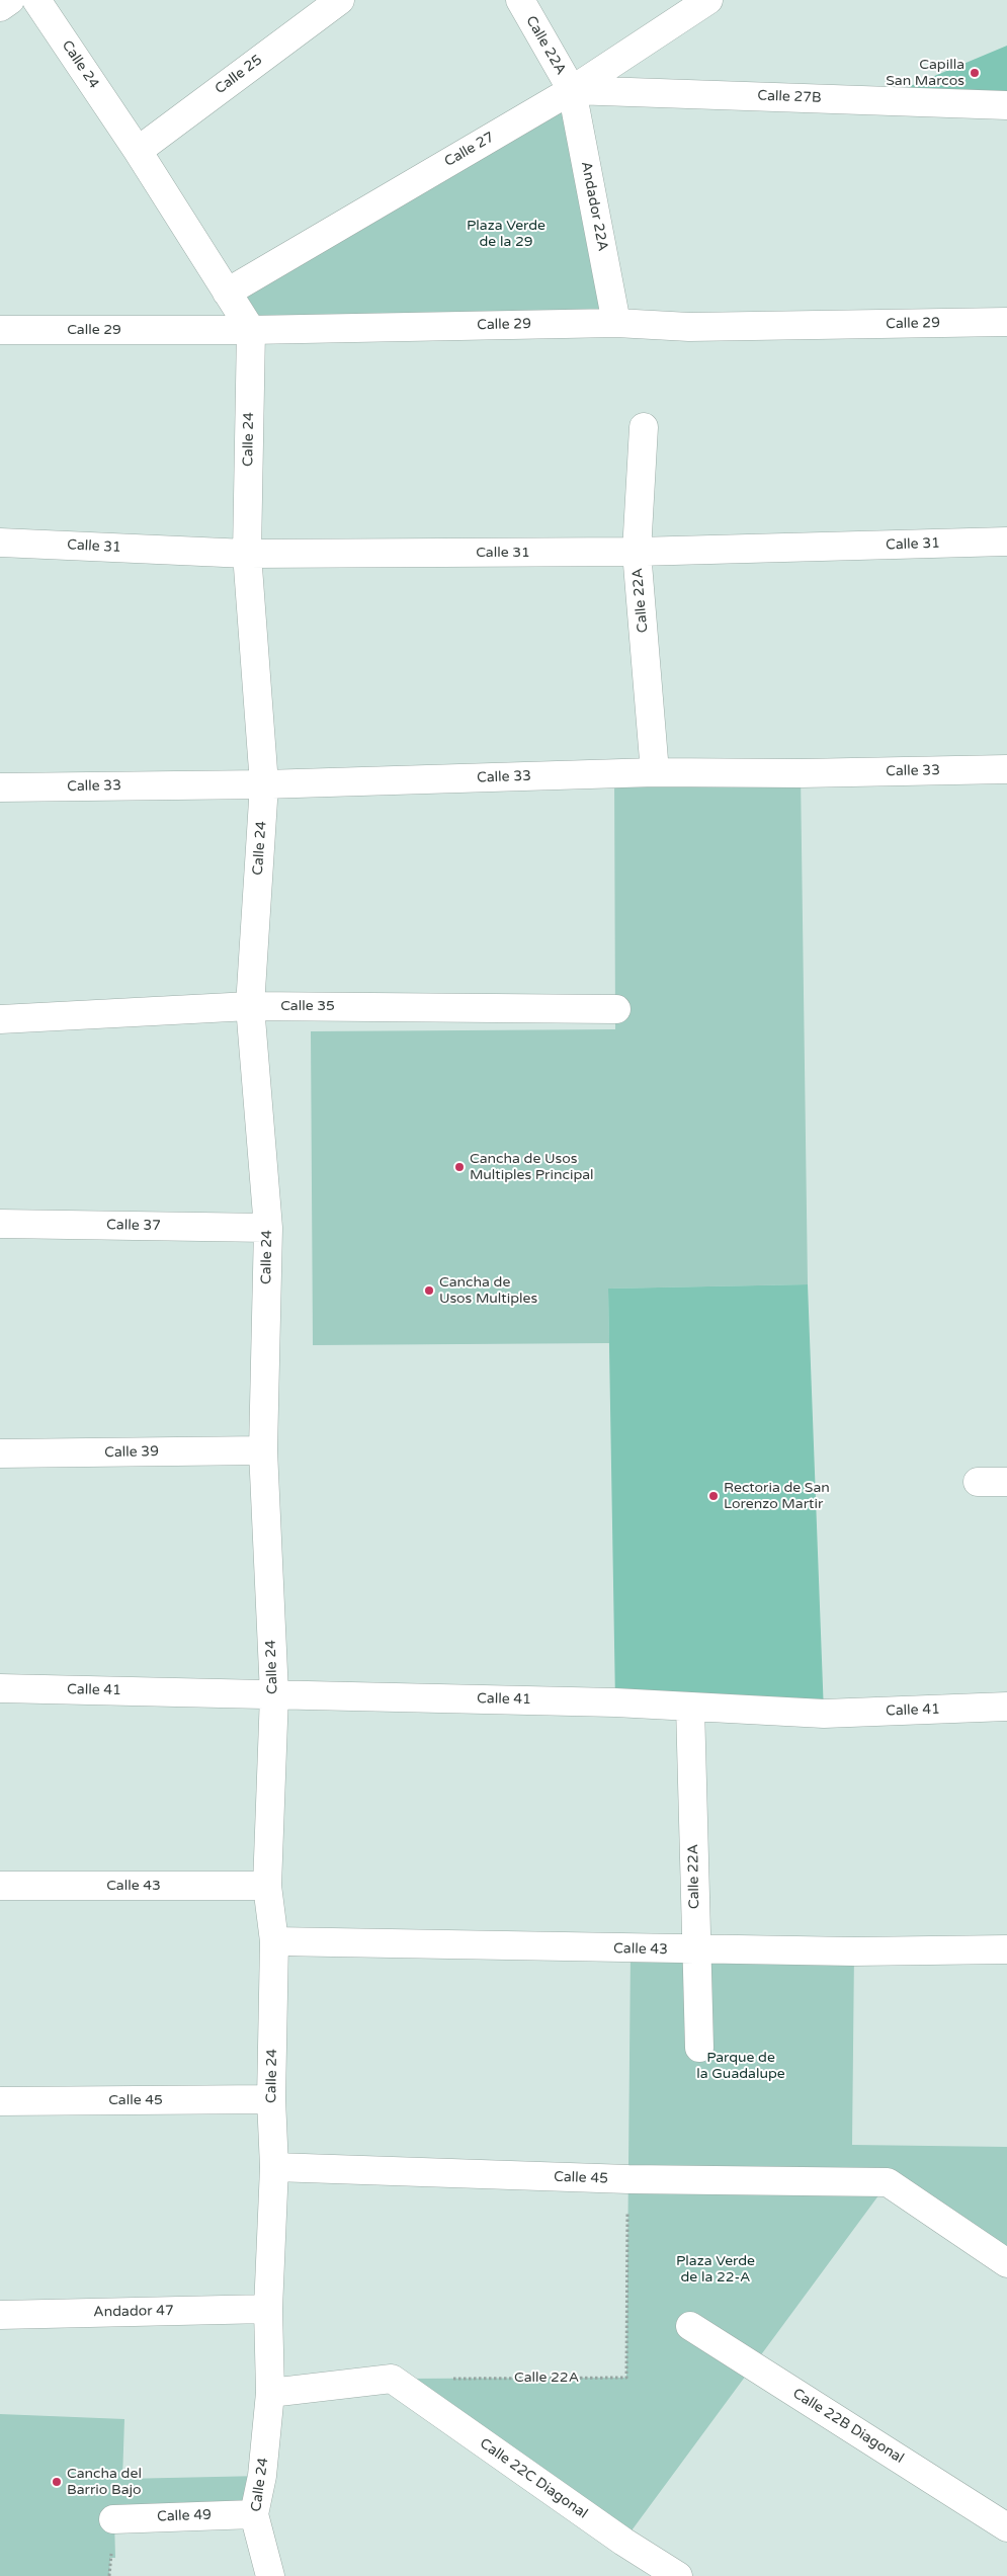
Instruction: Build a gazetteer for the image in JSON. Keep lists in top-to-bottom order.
{
  "streets": {
    "street": [
      "Calle 22A",
      "Calle 24",
      "Calle 25",
      "Calle 27B",
      "Calle 27",
      "Andador 22A",
      "Calle 29",
      "Calle 31",
      "Calle 33",
      "Calle 35",
      "Calle 37",
      "Calle 39",
      "Calle 41",
      "Calle 43",
      "Calle 45",
      "Andador 47",
      "Calle 22B Diagonal",
      "Calle 22C Diagonal",
      "Calle 49"
    ]
  },
  "crossings": [
    ["Calle 22A", "Calle 27B"],
    ["Calle 22A", "Calle 27"],
    ["Calle 22A", "Andador 22A"],
    ["Calle 22A", "Calle 31"],
    ["Calle 22A", "Calle 33"],
    ["Calle 22A", "Calle 41"],
    ["Calle 22A", "Calle 43"],
    ["Calle 22A", "Calle 45"],
    ["Calle 24", "Calle 25"],
    ["Calle 24", "Calle 27"],
    ["Calle 24", "Calle 29"],
    ["Calle 24", "Calle 31"],
    ["Calle 24", "Calle 33"],
    ["Calle 24", "Calle 35"],
    ["Calle 24", "Calle 37"],
    ["Calle 24", "Calle 39"],
    ["Calle 24", "Calle 41"],
    ["Calle 24", "Calle 43"],
    ["Calle 24", "Calle 45"],
    ["Calle 24", "Andador 47"],
    ["Calle 24", "Calle 22C Diagonal"],
    ["Calle 24", "Calle 49"],
    ["Calle 27B", "Calle 27"],
    ["Calle 27B", "Andador 22A"],
    ["Calle 27", "Andador 22A"],
    ["Andador 22A", "Calle 29"]
  ],
  "parks": ["Plaza Verde de la 29", "Parque de la Guadalupe", "Plaza Verde de la 22-A"],
  "places": [
    "Capilla San Marcos",
    "Cancha de Usos Multiples Principal",
    "Cancha de Usos Multiples",
    "Rectoria de San Lorenzo Martir",
    "Cancha del Barrio Bajo"
  ]
}
